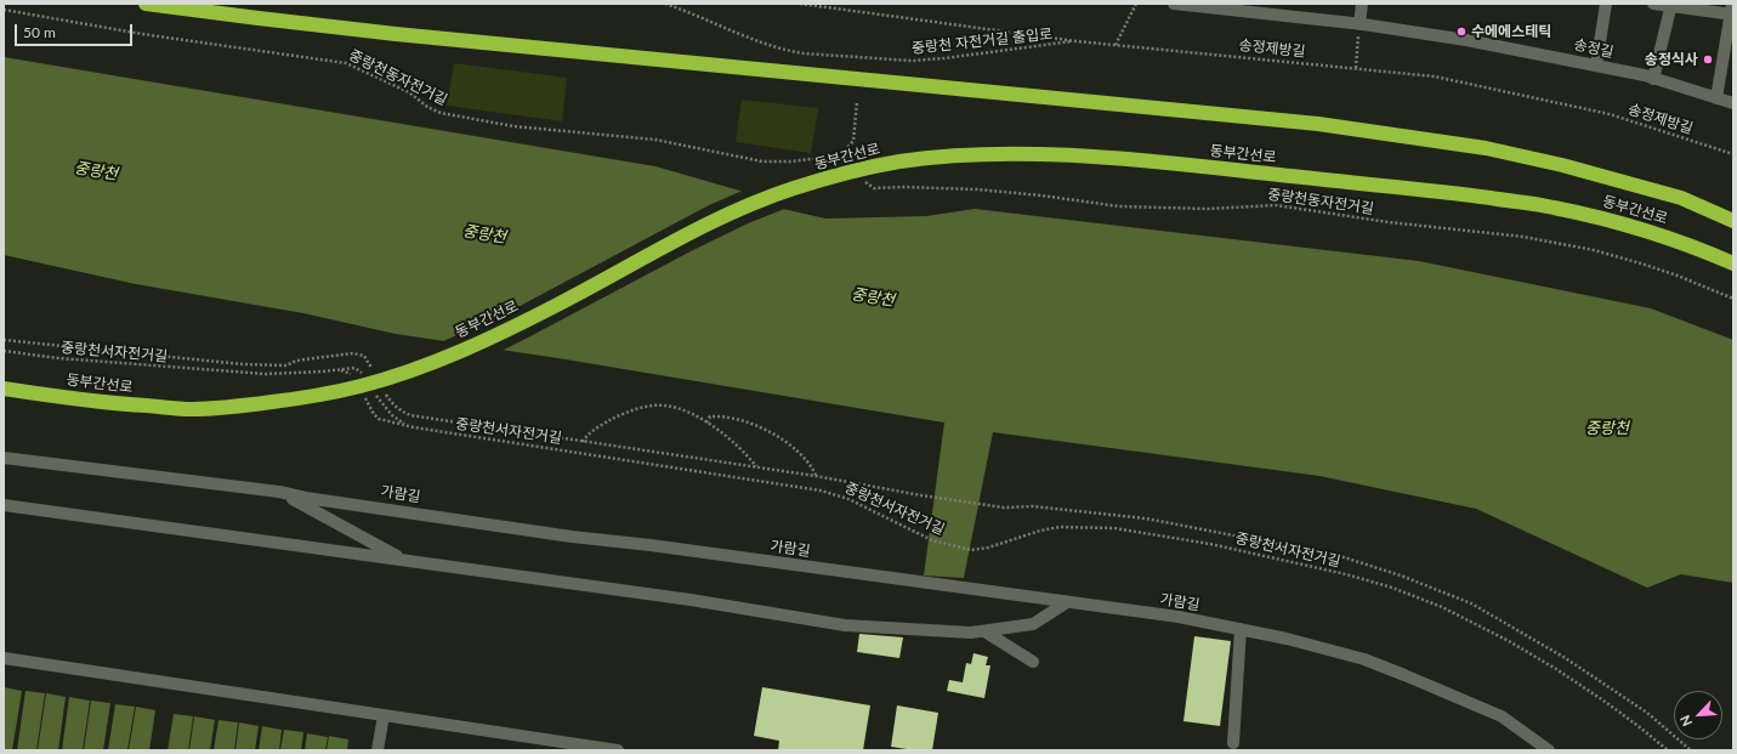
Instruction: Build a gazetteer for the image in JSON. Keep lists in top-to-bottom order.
{
  "streets": {
    "highway": ["동부간선로"],
    "street": ["송정길", "가람길"],
    "path": [
      "중랑천 자전거길 출입로",
      "송정제방길",
      "중랑천동자전거길",
      "중랑천서자전거길"
    ]
  },
  "crossings": [
    ["중랑천 자전거길 출입로", "송정제방길"]
  ],
  "water": ["중랑천"],
  "places": ["수에에스테틱", "송정식사"],
  "scale_bar": "50 m",
  "north": "bottom left"
}
